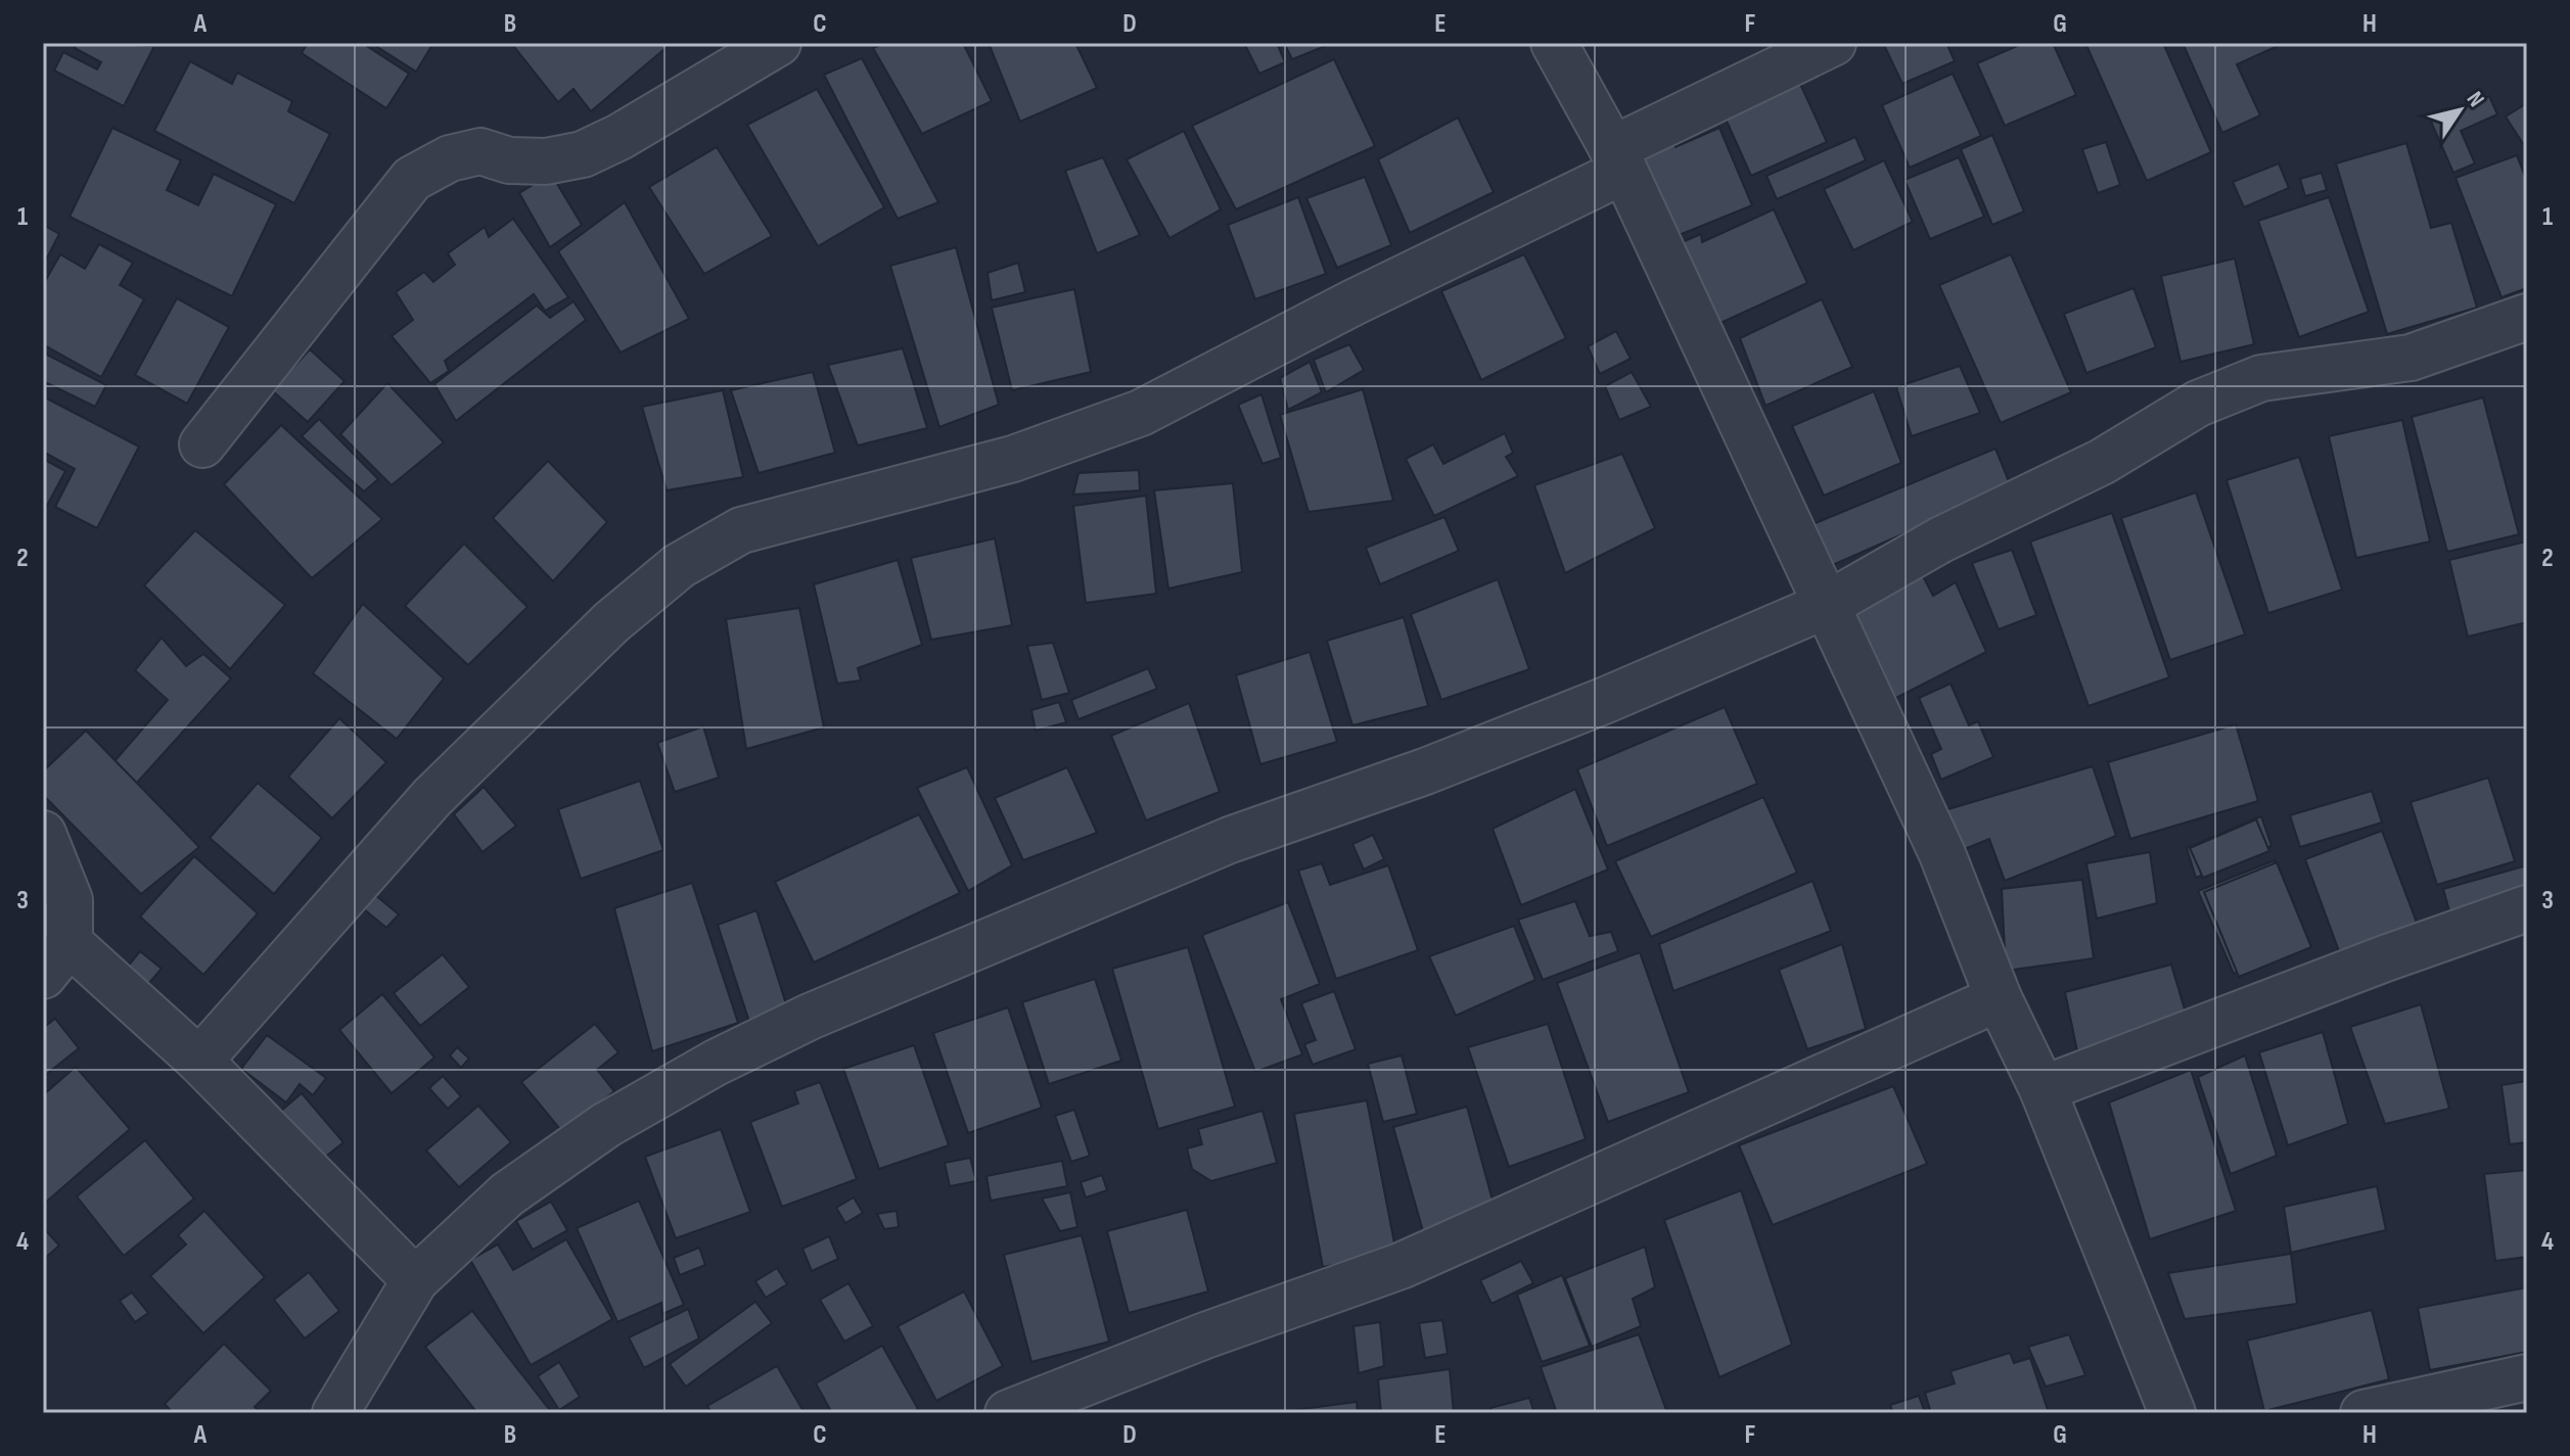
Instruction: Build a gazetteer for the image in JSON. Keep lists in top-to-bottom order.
{
  "north": "top right",
  "grid": {
    "columns": [
      "A",
      "B",
      "C",
      "D",
      "E",
      "F",
      "G",
      "H"
    ],
    "rows": [
      "1",
      "2",
      "3",
      "4"
    ]
  }
}
